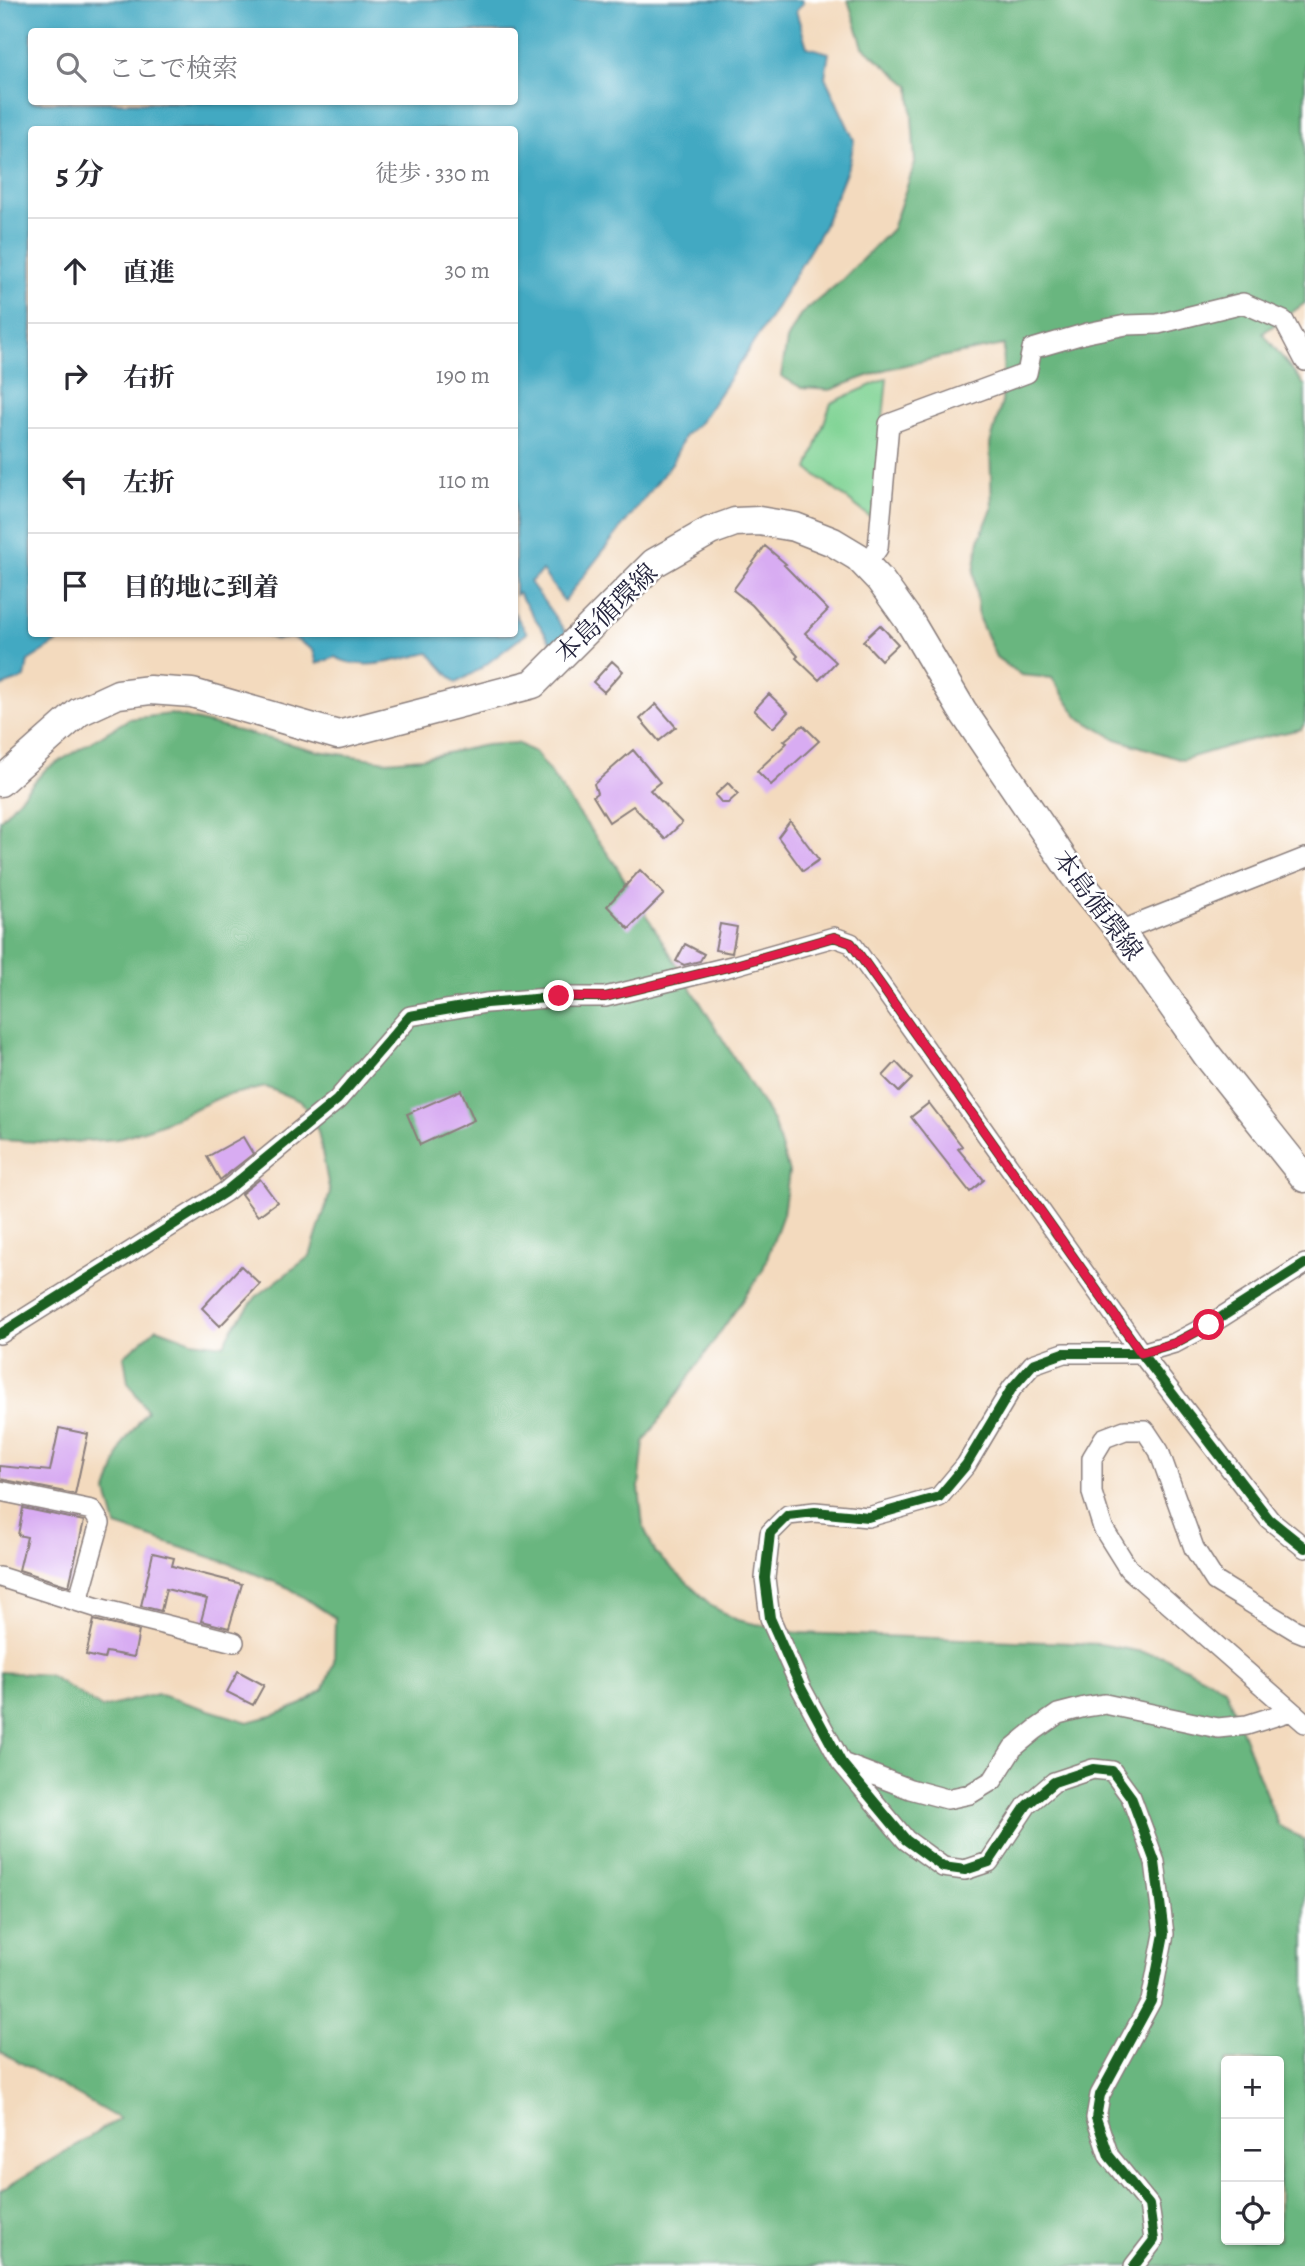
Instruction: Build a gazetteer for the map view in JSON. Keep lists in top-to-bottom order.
{
  "streets": {
    "main road": ["本島循環線"]
  },
  "page": {
    "search": "ここで検索",
    "heading": ["5 分", "徒歩 · 330 m"],
    "list": [
      ["直進", "30 m"],
      ["右折", "190 m"],
      ["左折", "110 m"],
      "目的地に到着"
    ],
    "map_buttons": ["+", "−"]
  }
}
